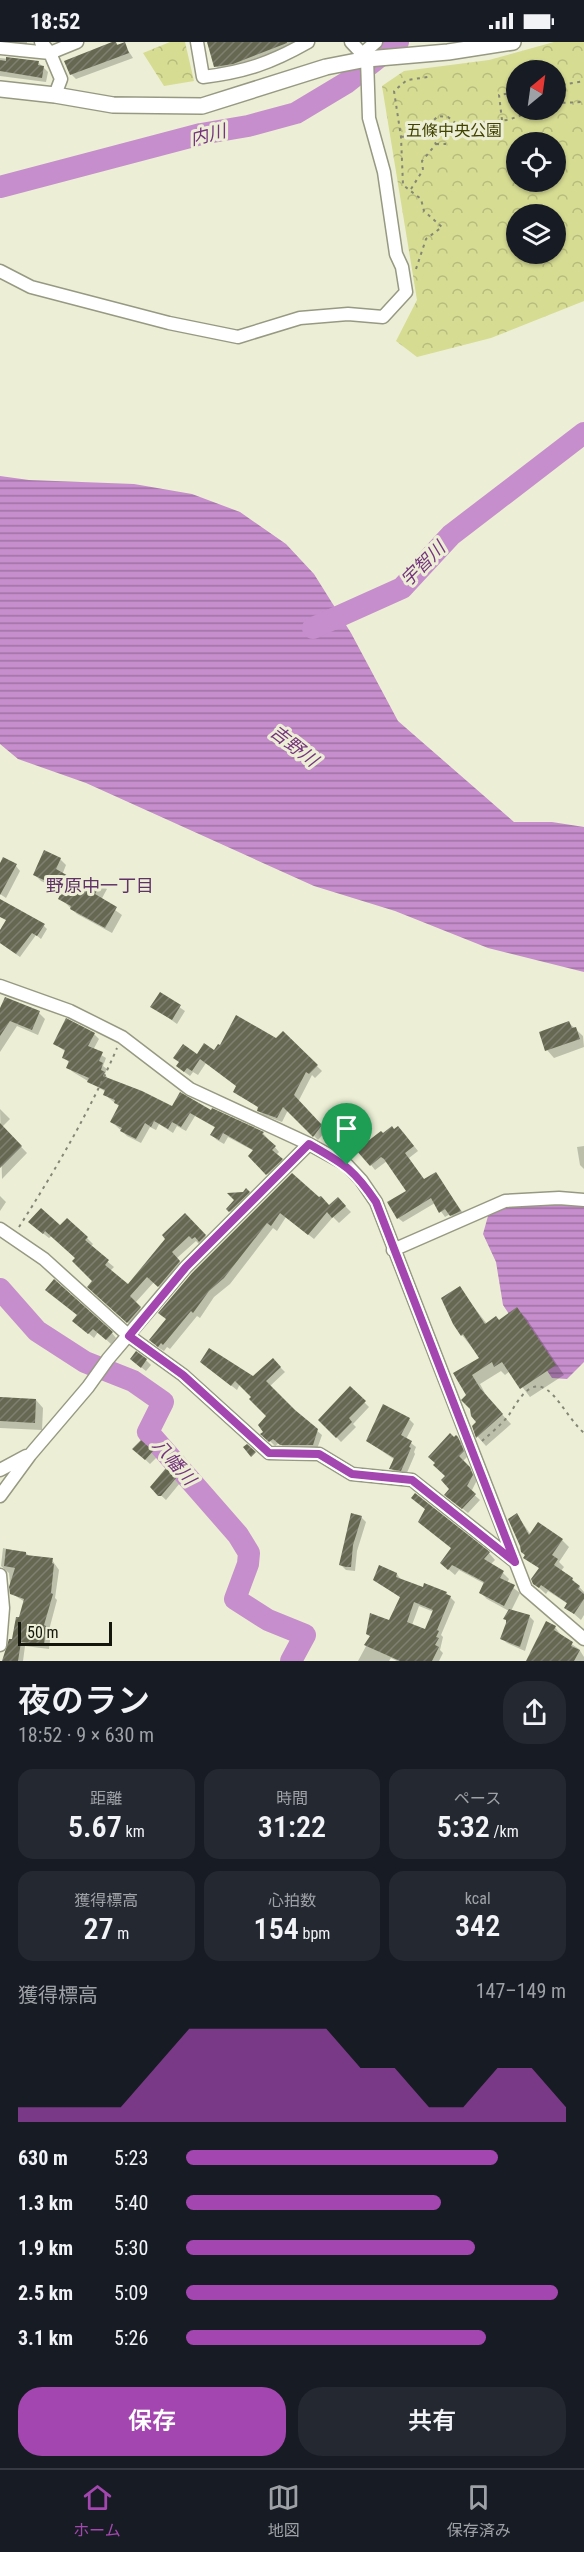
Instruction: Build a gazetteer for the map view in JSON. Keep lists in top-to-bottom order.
{
  "districts": ["野原中一丁目"],
  "water": [
    "内川",
    "宇智川",
    "吉野川",
    "八幡川"
  ],
  "parks": ["五條中央公園"],
  "scale_bar": "50 m",
  "north": "top right",
  "page": {
    "status": "18:52",
    "scale": "50 m",
    "heading": ["夜のラン", "18:52 · 9 × 630 m"],
    "stats": [
      ["距離", "5.67 km"],
      ["時間", "31:22"],
      ["ペース", "5:32 /km"],
      ["獲得標高", "27 m"],
      ["心拍数", "154 bpm"],
      ["kcal", "342"]
    ],
    "chart": ["獲得標高", "147–149 m"],
    "list": [
      {
        "name": "630 m",
        "note": "5:23"
      },
      {
        "name": "1.3 km",
        "note": "5:40"
      },
      {
        "name": "1.9 km",
        "note": "5:30"
      },
      {
        "name": "2.5 km",
        "note": "5:09"
      },
      {
        "name": "3.1 km",
        "note": "5:26"
      }
    ],
    "buttons": ["保存", "共有"],
    "tabs": ["ホーム", "地図", "保存済み"]
  }
}
